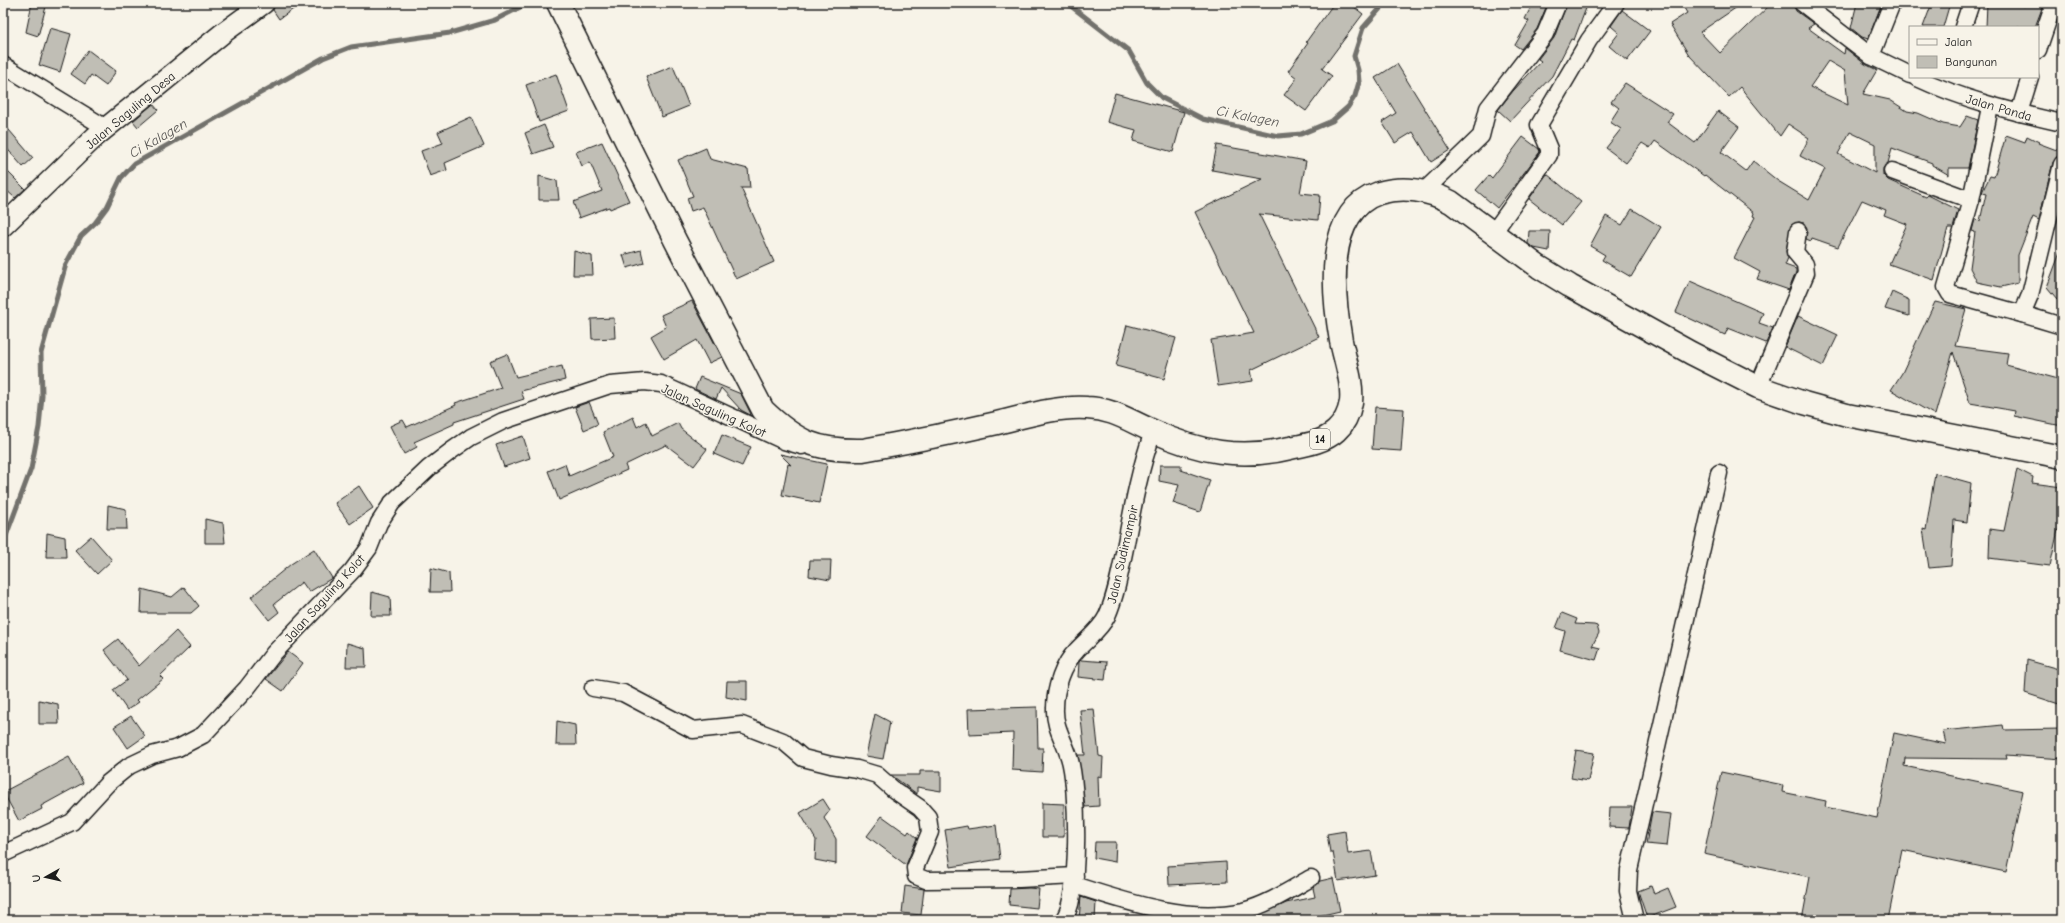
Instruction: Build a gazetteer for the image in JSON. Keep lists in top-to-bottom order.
{
  "streets": {
    "highway": ["14"],
    "street": [
      "Jalan Panda",
      "Jalan Saguling Desa",
      "Jalan Saguling Kolot",
      "Jalan Sudimampir"
    ]
  },
  "crossings": [
    ["Jalan Saguling Kolot", "14"],
    ["14", "Jalan Sudimampir"]
  ],
  "water": ["Ci Kalagen"],
  "legend": ["Jalan", "Bangunan"],
  "north": "left"
}
